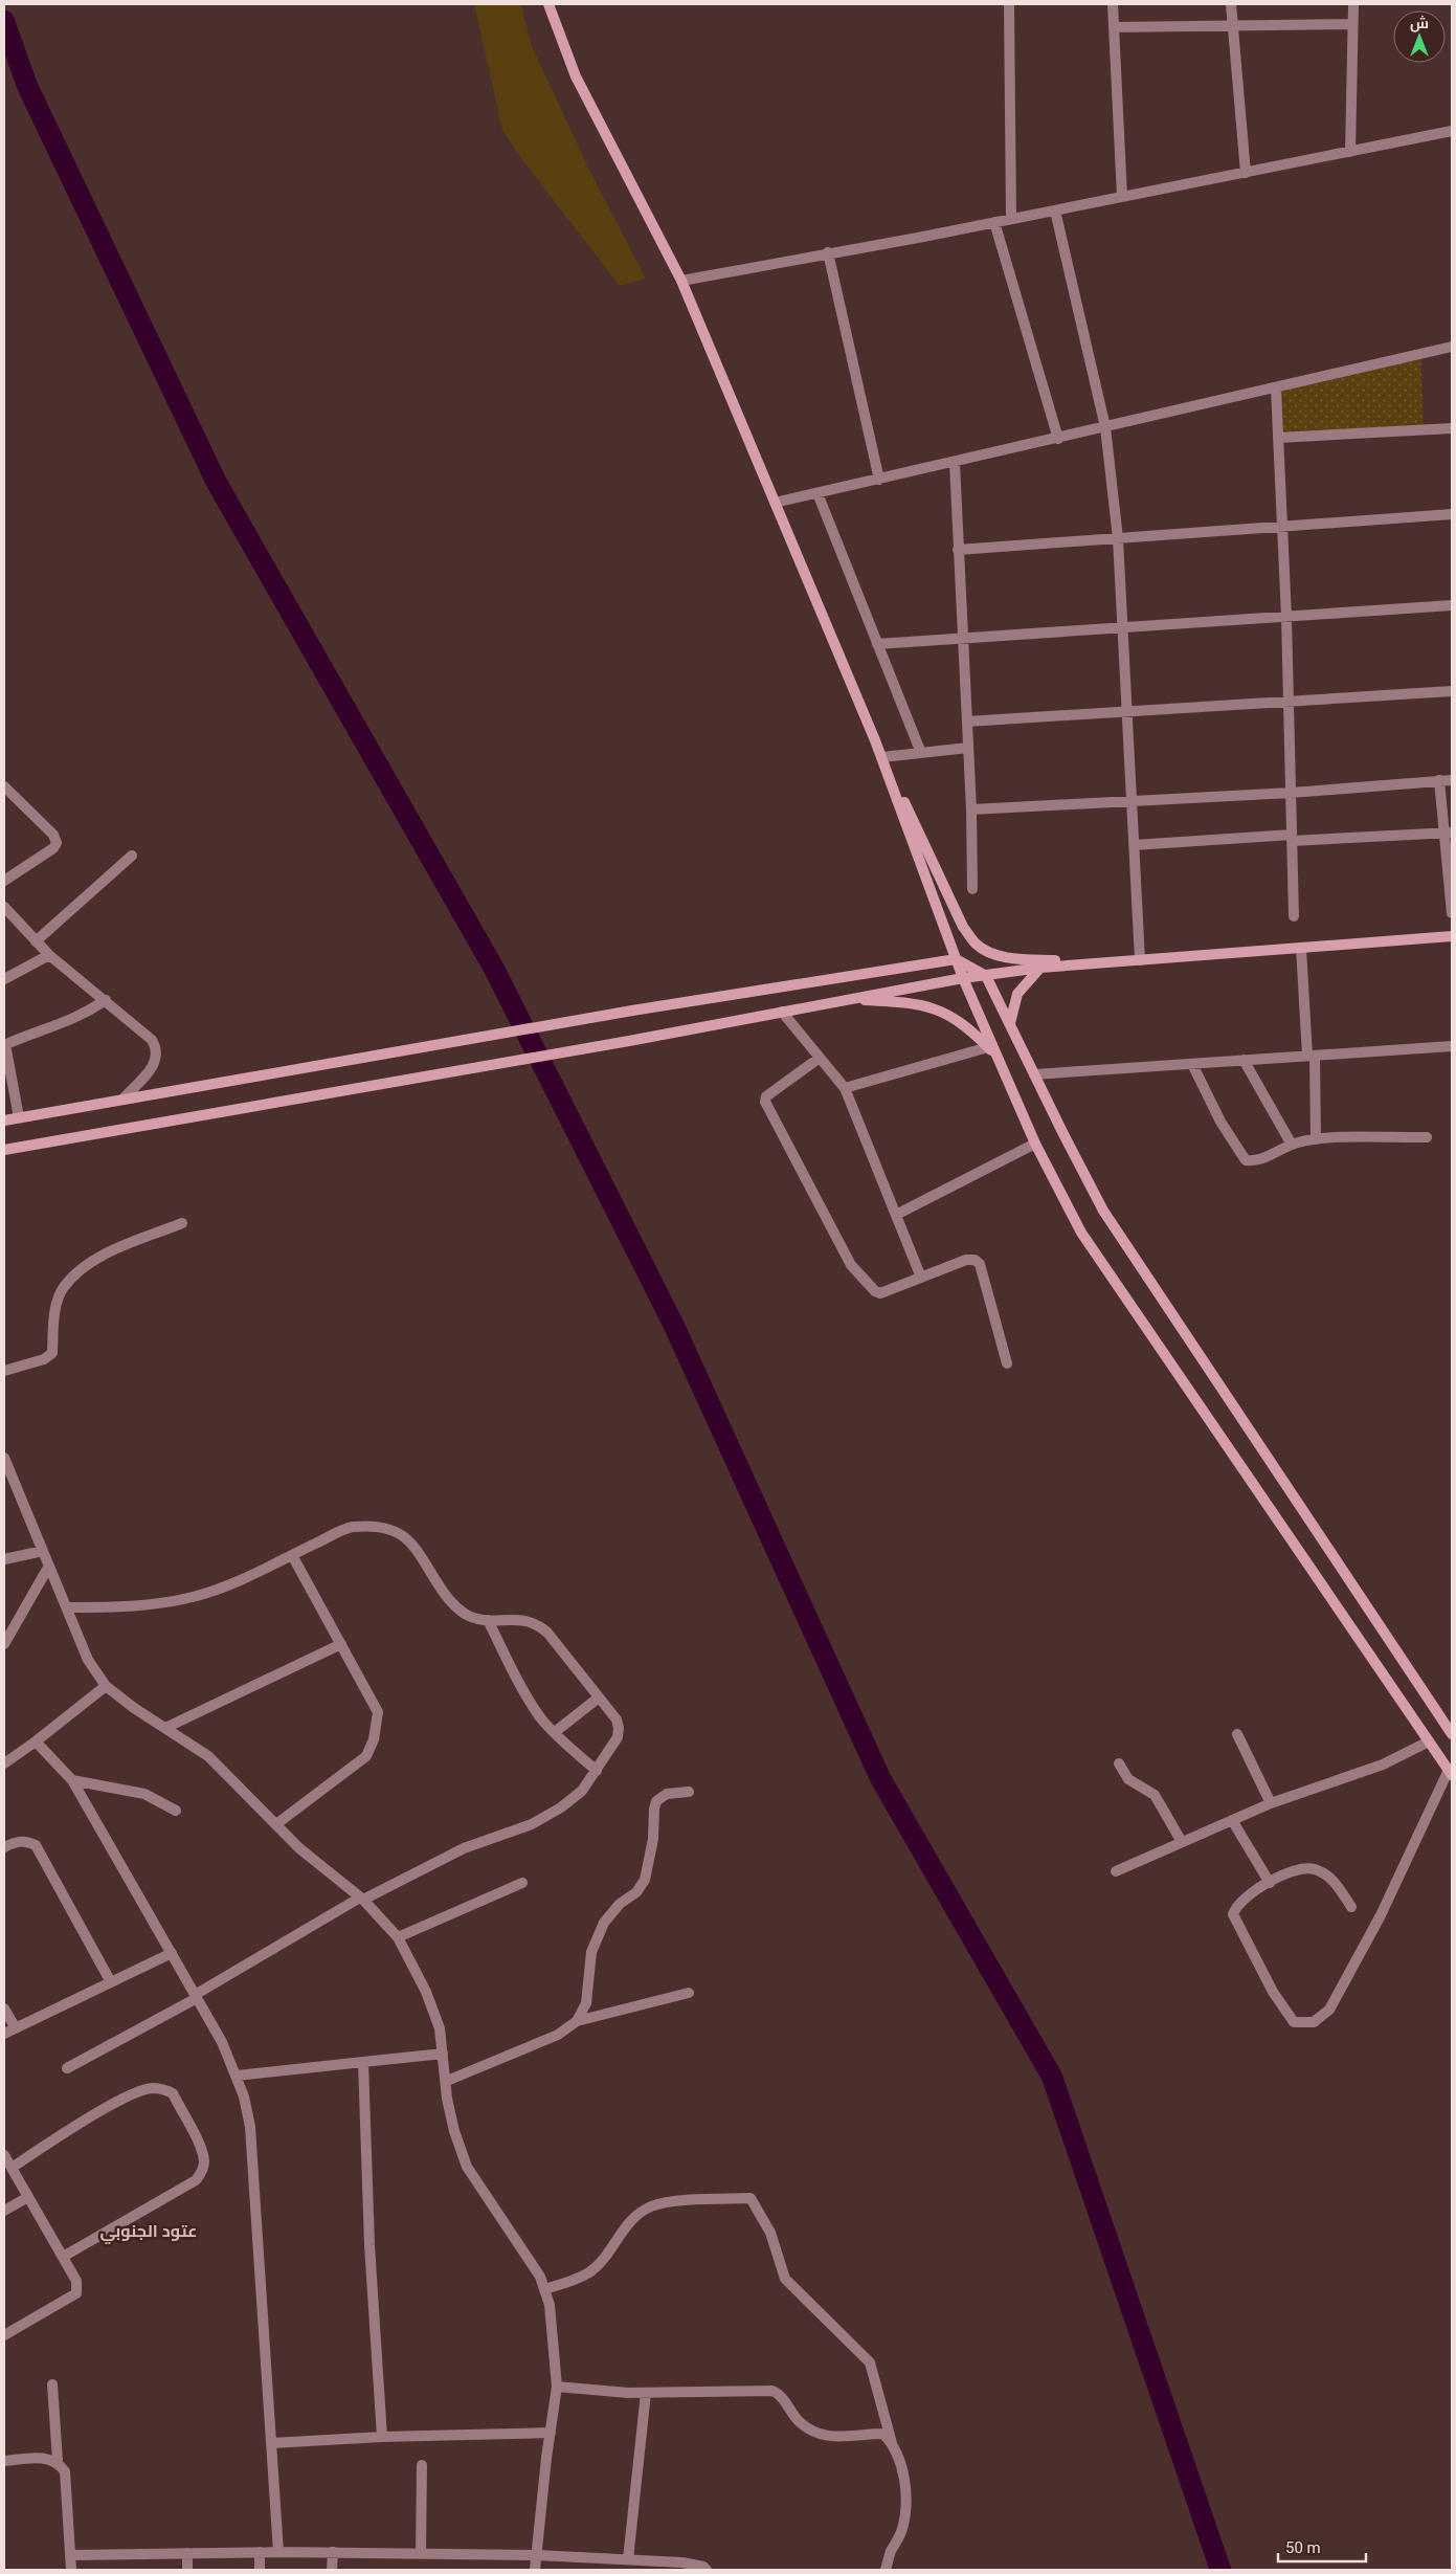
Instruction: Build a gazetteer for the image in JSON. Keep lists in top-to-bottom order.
{
  "districts": ["عتود الجنوبي"],
  "scale_bar": "50 m",
  "north": "top"
}
